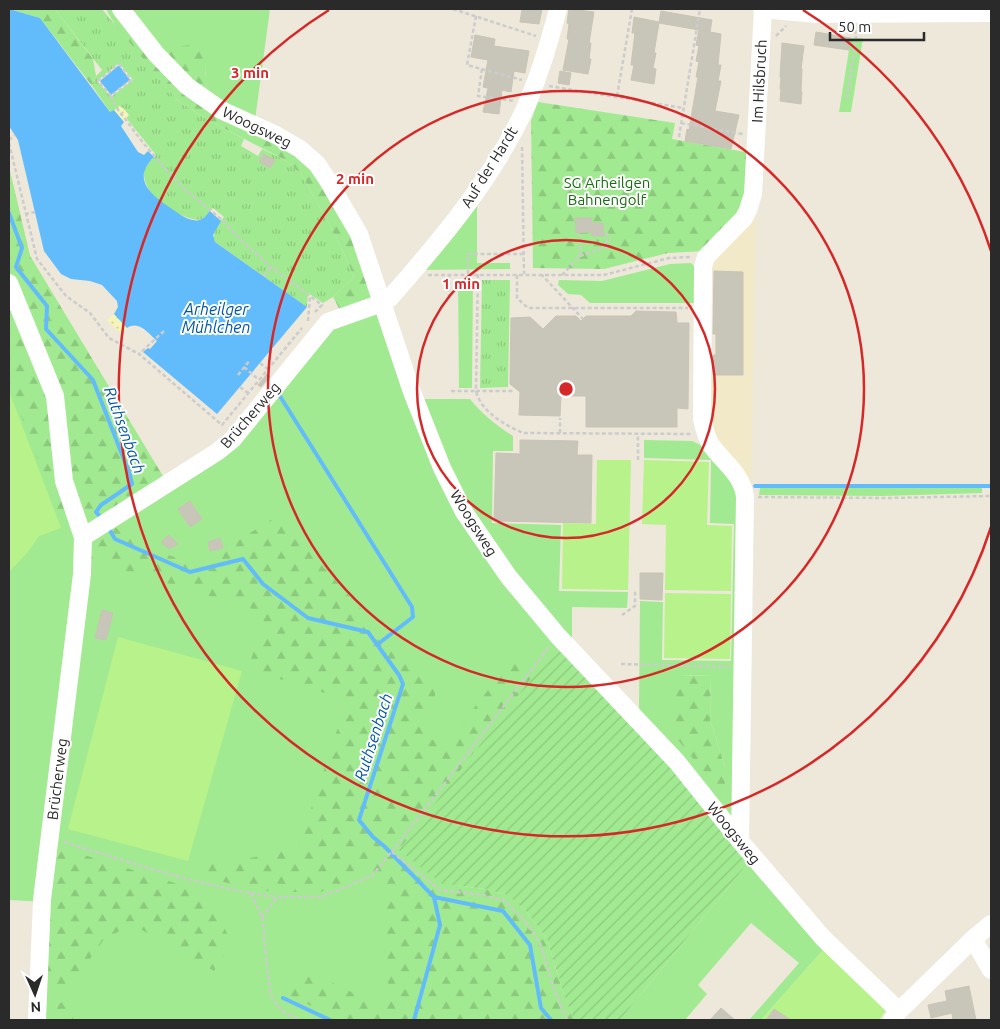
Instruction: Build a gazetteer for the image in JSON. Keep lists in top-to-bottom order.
{
  "streets": {
    "street": [
      "Im Hilsbruch",
      "Woogsweg",
      "Auf der Hardt",
      "Brücherweg"
    ]
  },
  "crossings": [
    ["Woogsweg", "Auf der Hardt"],
    ["Woogsweg", "Brücherweg"],
    ["Auf der Hardt", "Brücherweg"]
  ],
  "water": ["Arheilger Mühlchen", "Ruthsenbach"],
  "parks": ["SG Arheilgen Bahnengolf"],
  "scale_bar": "50 m",
  "north": "bottom",
  "rings": ["3 min", "2 min", "1 min"]
}
